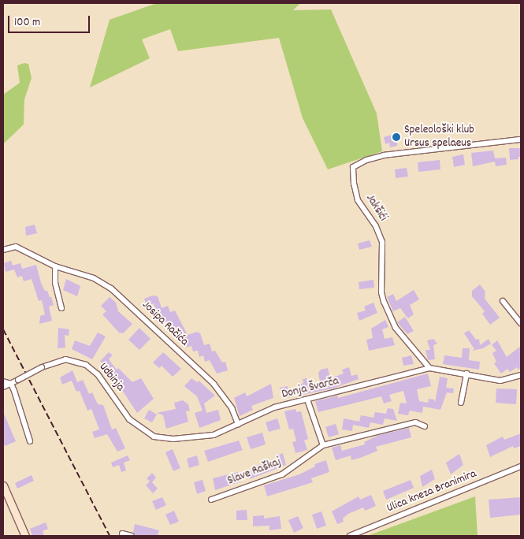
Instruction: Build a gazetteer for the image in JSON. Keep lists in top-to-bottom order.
{
  "streets": {
    "street": [
      "Jakšići",
      "Josipa Račića",
      "Udbinja",
      "Donja Švarča",
      "Slave Raškaj",
      "Ulica kneza Branimira"
    ]
  },
  "crossings": [
    ["Jakšići", "Donja Švarča"],
    ["Josipa Račića", "Donja Švarča"],
    ["Udbinja", "Donja Švarča"]
  ],
  "places": ["Speleološki klub Ursus spelaeus"],
  "scale_bar": "100 m"
}
